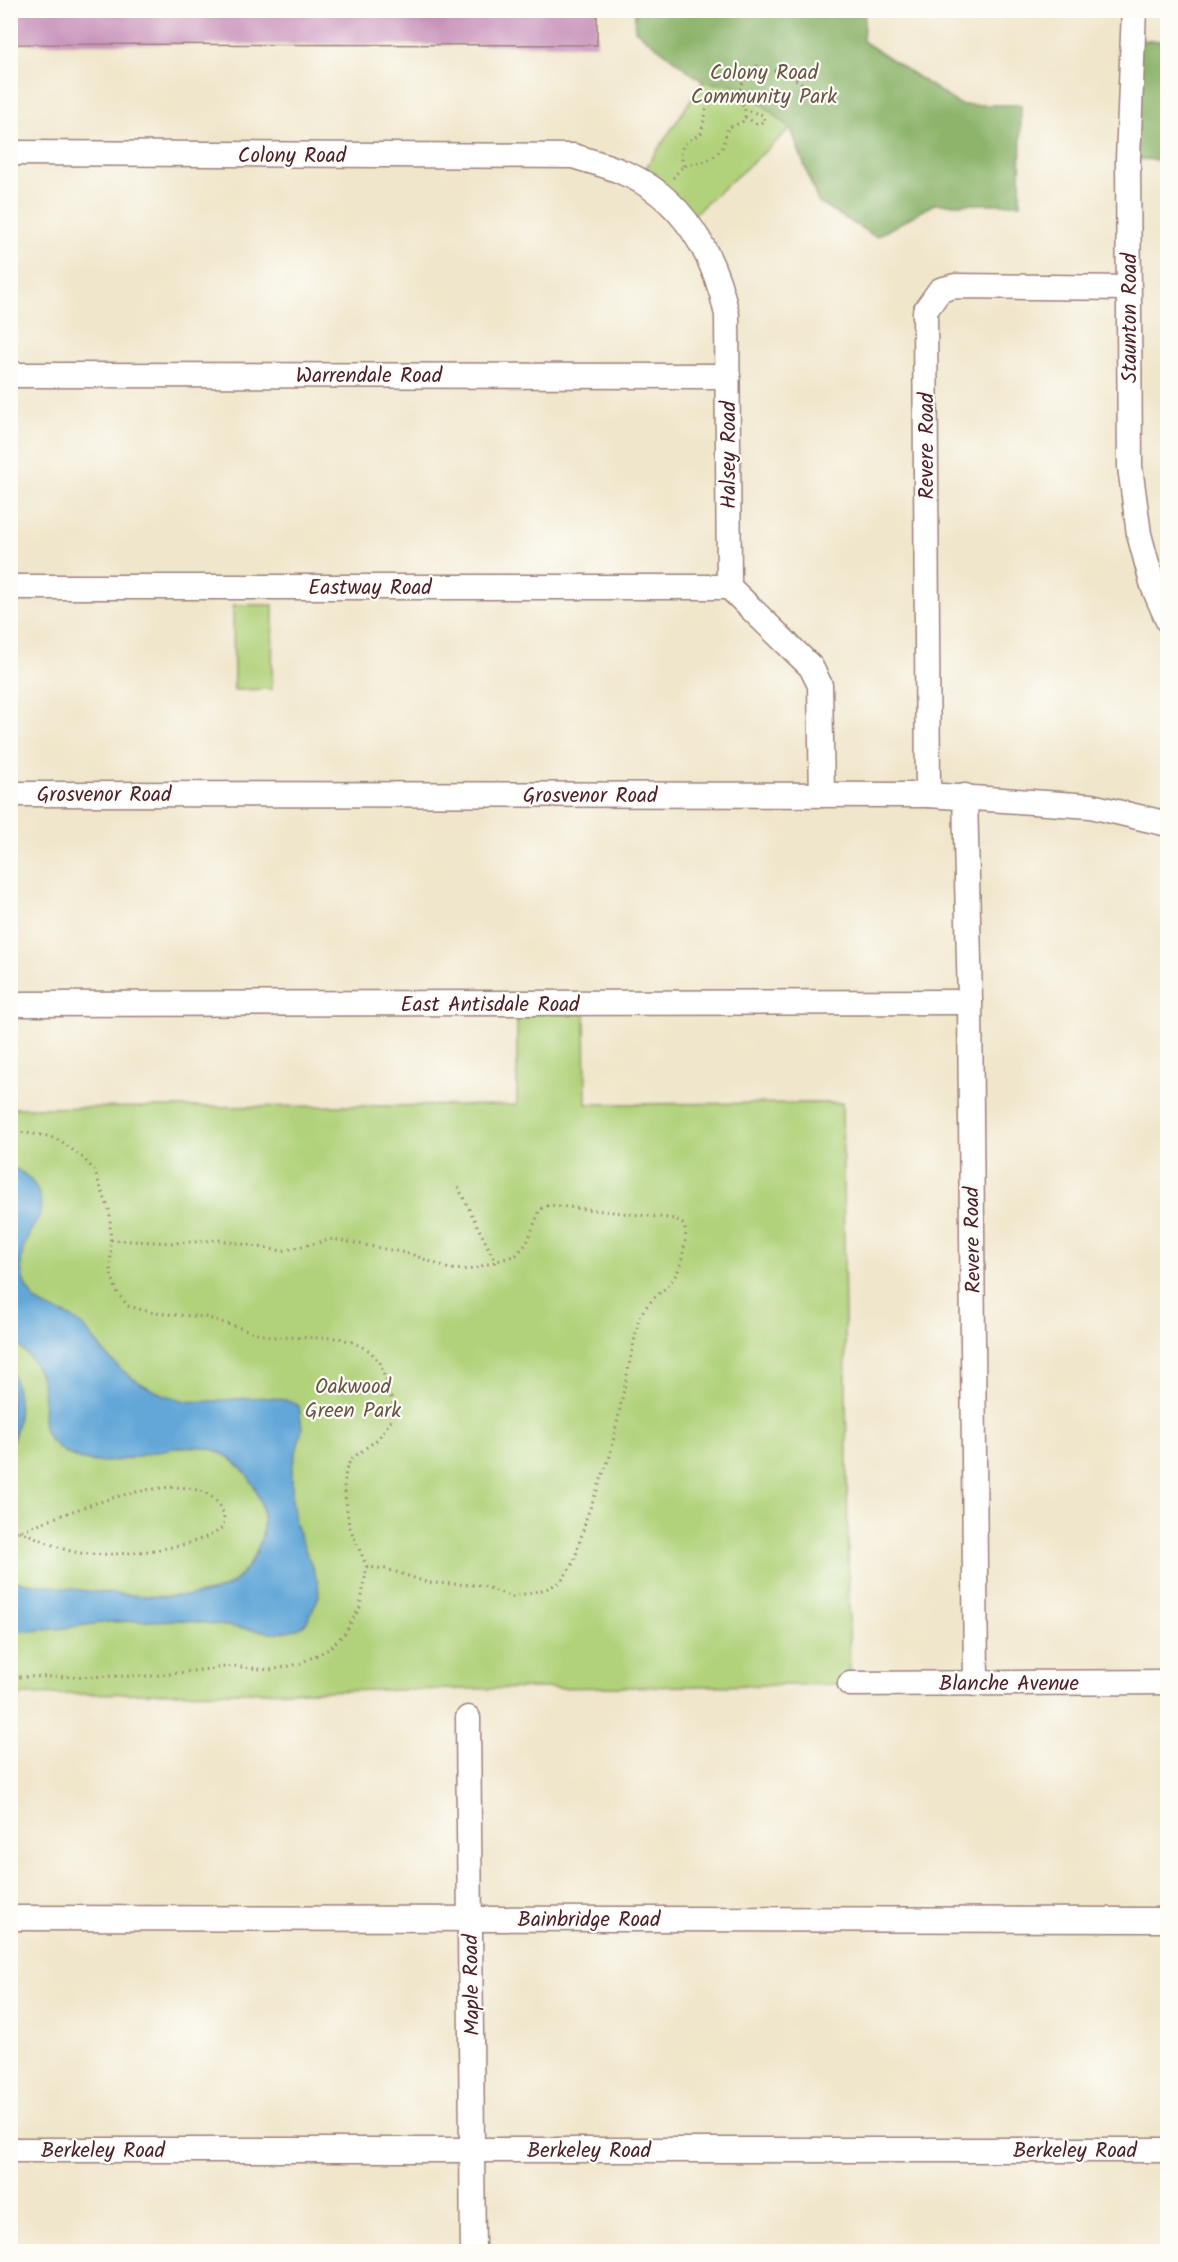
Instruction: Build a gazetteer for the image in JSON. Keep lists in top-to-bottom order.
{
  "streets": {
    "street": [
      "Colony Road",
      "Staunton Road",
      "Warrendale Road",
      "Revere Road",
      "Halsey Road",
      "Eastway Road",
      "Grosvenor Road",
      "East Antisdale Road",
      "Blanche Avenue",
      "Bainbridge Road",
      "Maple Road",
      "Berkeley Road"
    ]
  },
  "crossings": [
    ["Colony Road", "Halsey Road"],
    ["Staunton Road", "Revere Road"],
    ["Warrendale Road", "Halsey Road"],
    ["Revere Road", "Grosvenor Road"],
    ["Revere Road", "East Antisdale Road"],
    ["Revere Road", "Blanche Avenue"],
    ["Halsey Road", "Eastway Road"],
    ["Bainbridge Road", "Maple Road"],
    ["Maple Road", "Berkeley Road"]
  ],
  "parks": ["Colony Road Community Park", "Oakwood Green Park"]
}
